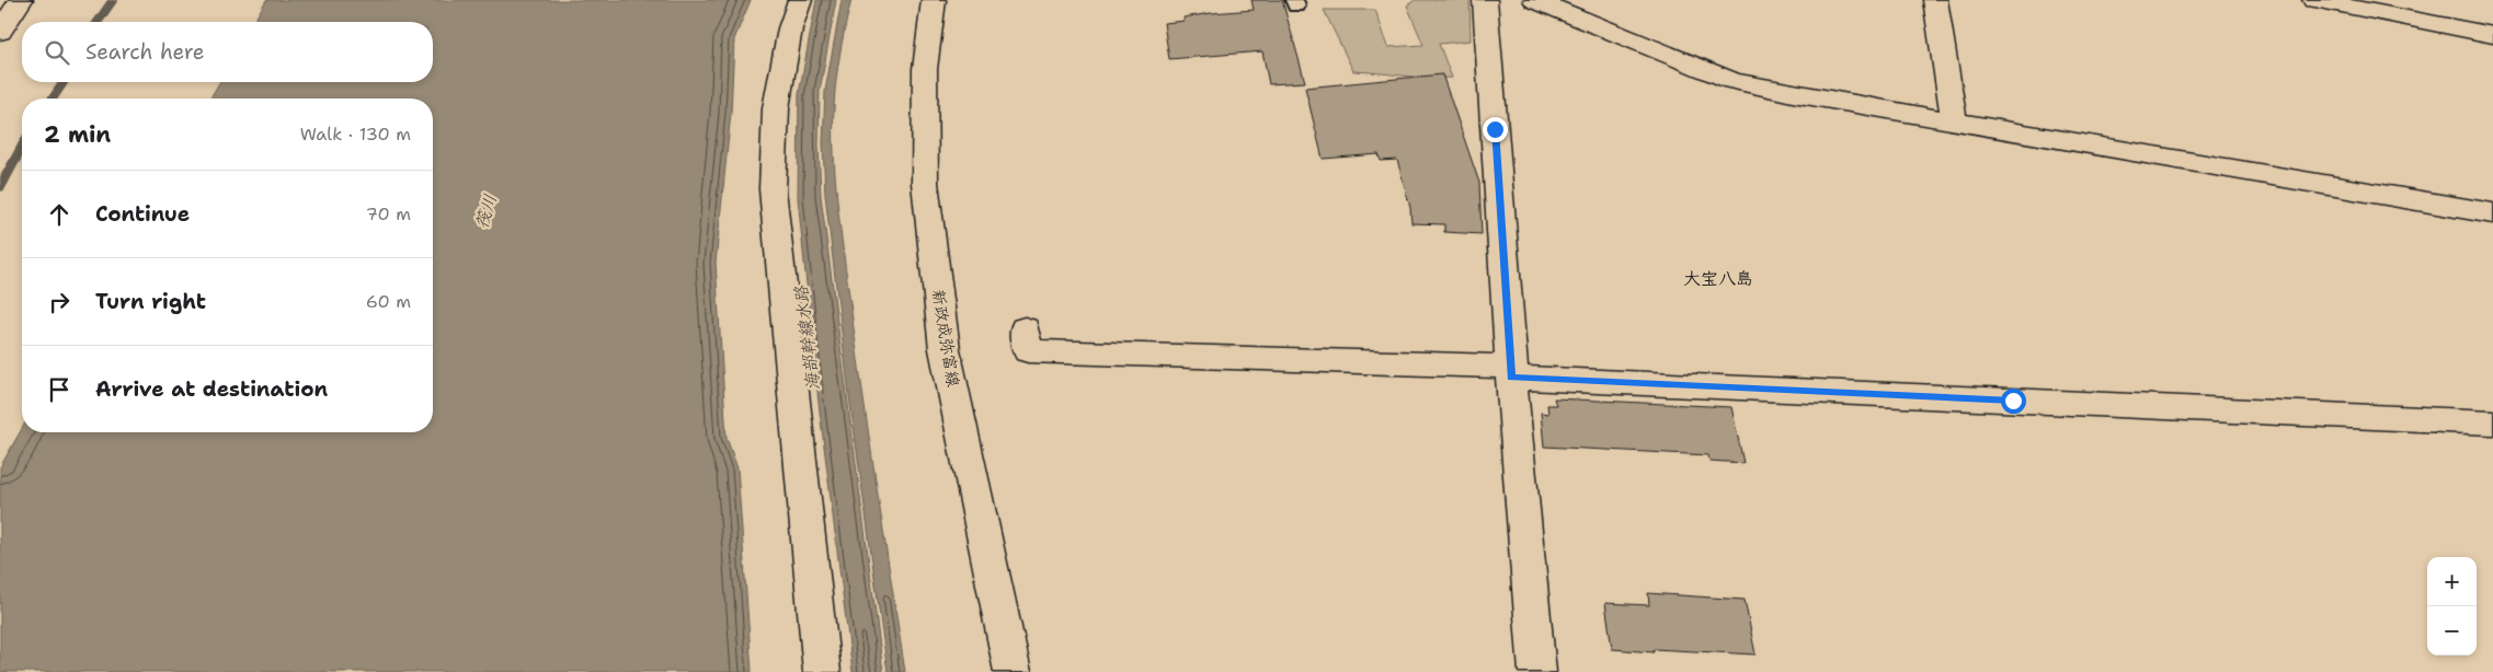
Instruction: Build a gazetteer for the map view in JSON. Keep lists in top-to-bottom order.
{
  "streets": {
    "street": ["新政成弥富線"]
  },
  "districts": ["大宝八島"],
  "water": ["筏川", "海部幹線水路"],
  "page": {
    "search": "Search here",
    "heading": ["2 min", "Walk · 130 m"],
    "list": [
      ["Continue", "70 m"],
      ["Turn right", "60 m"],
      "Arrive at destination"
    ],
    "map_buttons": ["+", "−"]
  }
}
